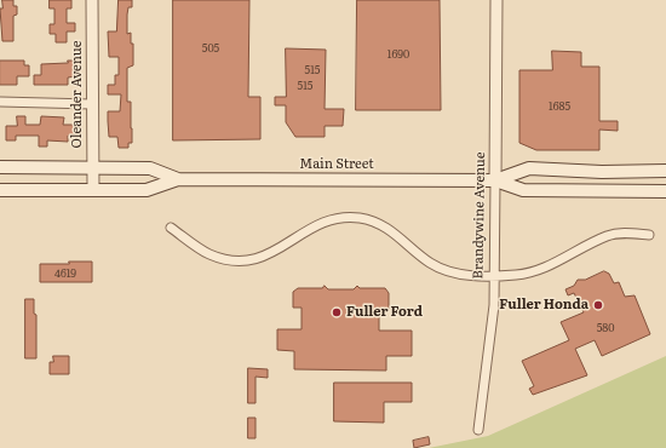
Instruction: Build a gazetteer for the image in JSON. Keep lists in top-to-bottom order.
{
  "streets": {
    "main road": ["Main Street"],
    "street": ["Oleander Avenue", "Brandywine Avenue"]
  },
  "crossings": [
    ["Oleander Avenue", "Main Street"],
    ["Main Street", "Brandywine Avenue"]
  ],
  "places": ["Fuller Honda", "Fuller Ford"],
  "house_numbers": [
    "505",
    "1690",
    "515",
    "515",
    "1685",
    "4619",
    "580"
  ]
}
